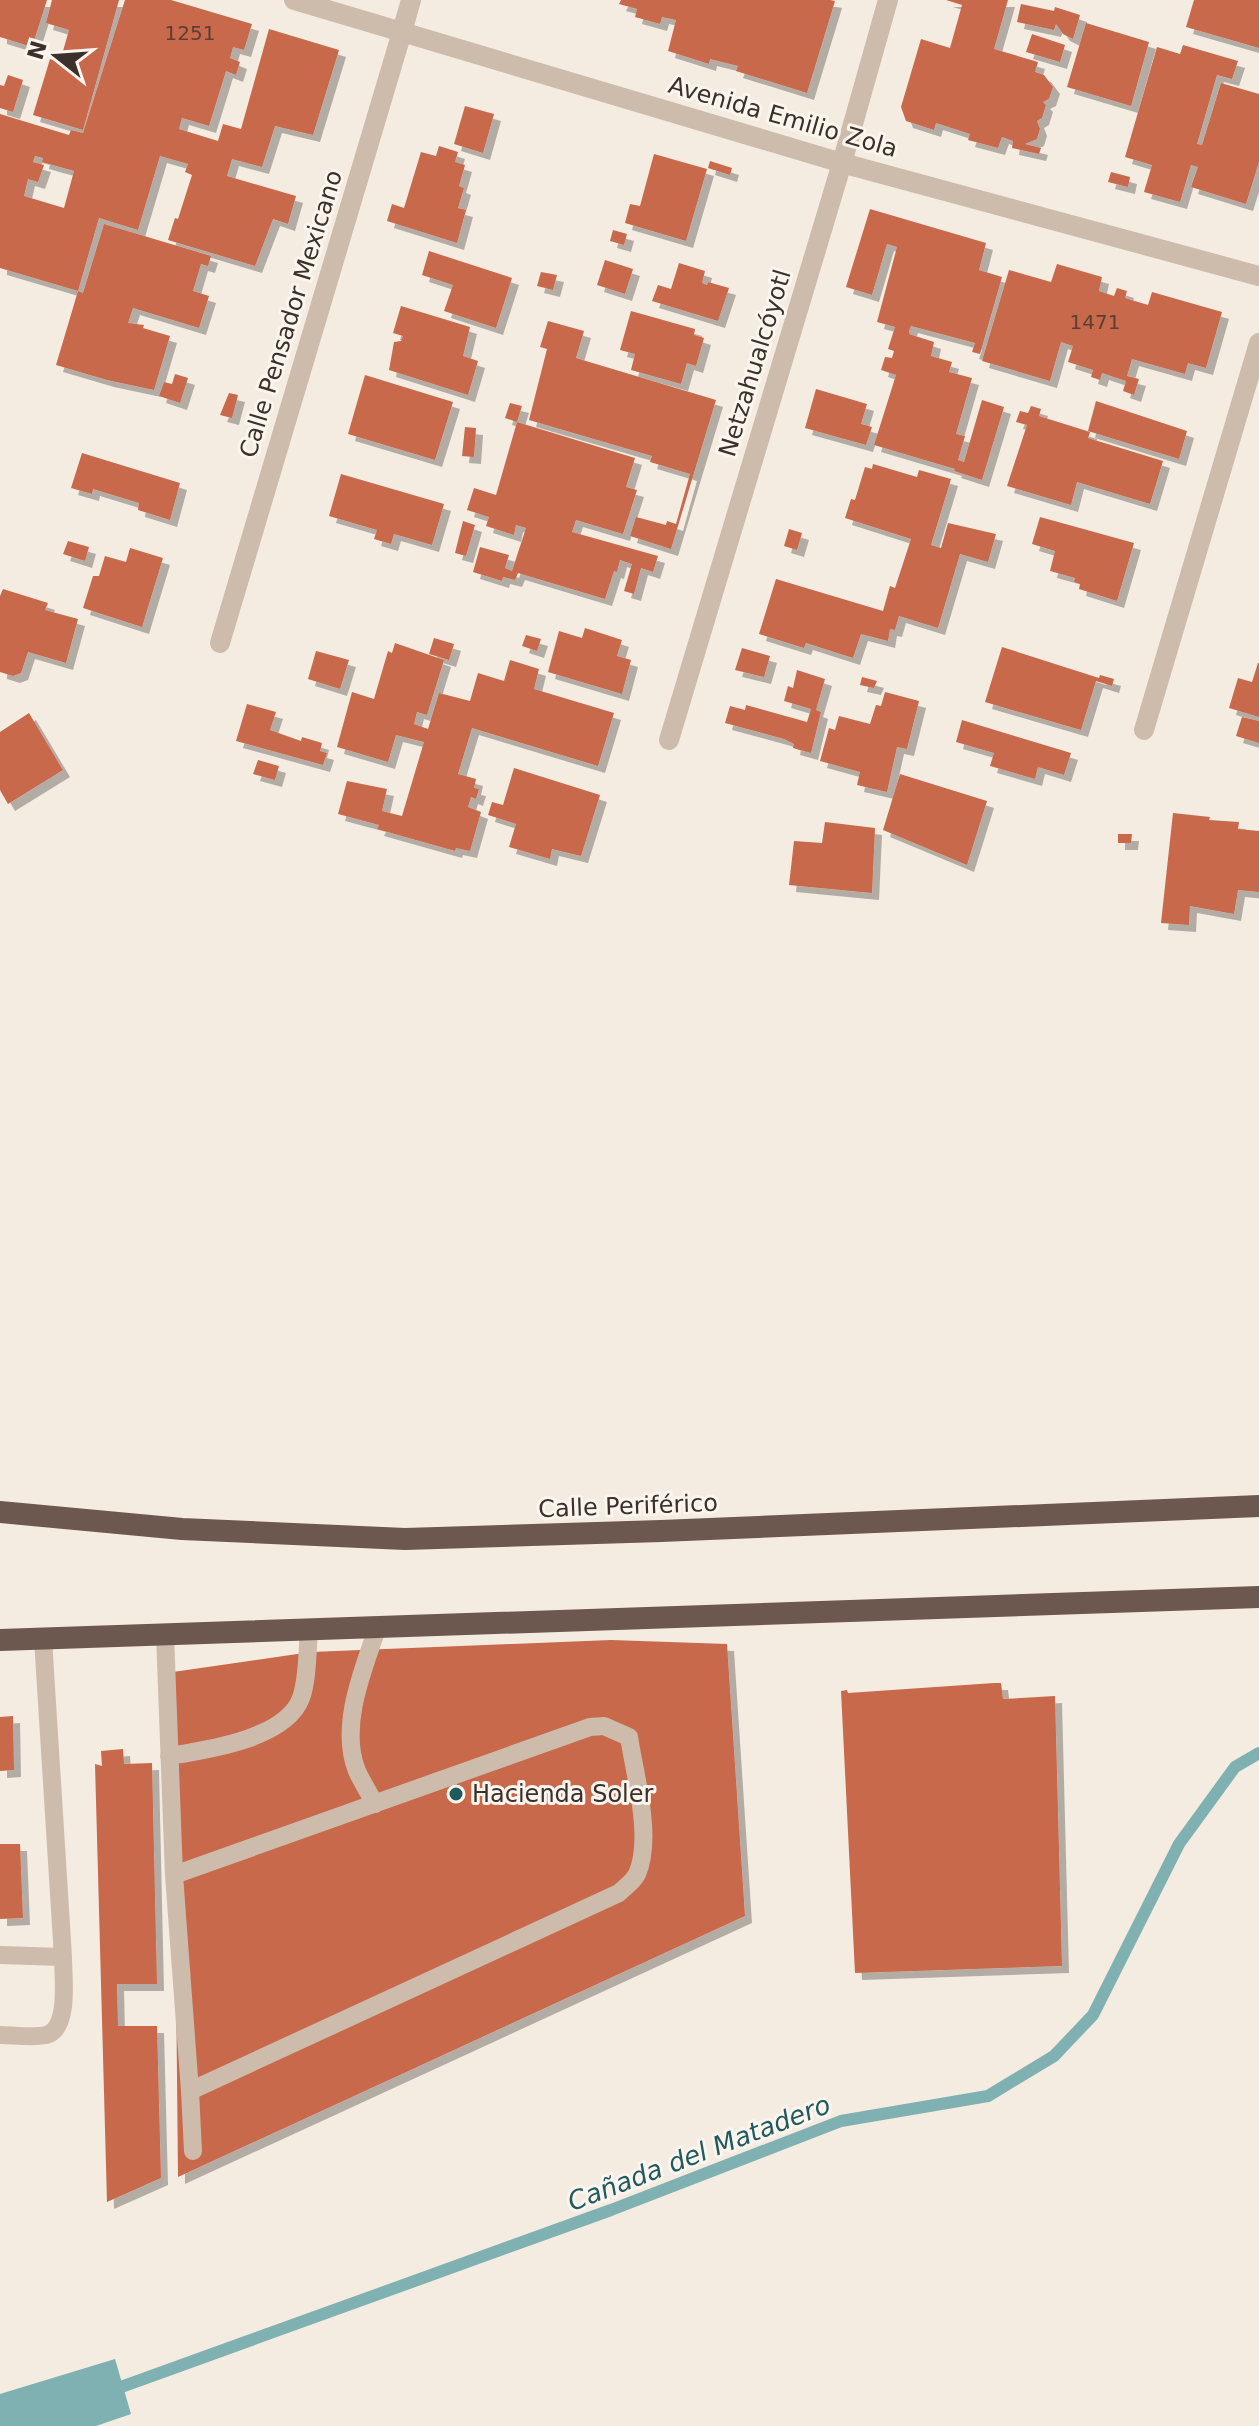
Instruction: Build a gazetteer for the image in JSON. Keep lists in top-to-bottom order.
{
  "streets": {
    "highway": ["Calle Periférico"],
    "street": ["Avenida Emilio Zola", "Calle Pensador Mexicano", "Netzahualcóyotl"]
  },
  "crossings": [
    ["Avenida Emilio Zola", "Calle Pensador Mexicano"],
    ["Avenida Emilio Zola", "Netzahualcóyotl"]
  ],
  "water": ["Cañada del Matadero"],
  "places": ["Hacienda Soler"],
  "house_numbers": ["1251", "1471"],
  "north": "left"
}
